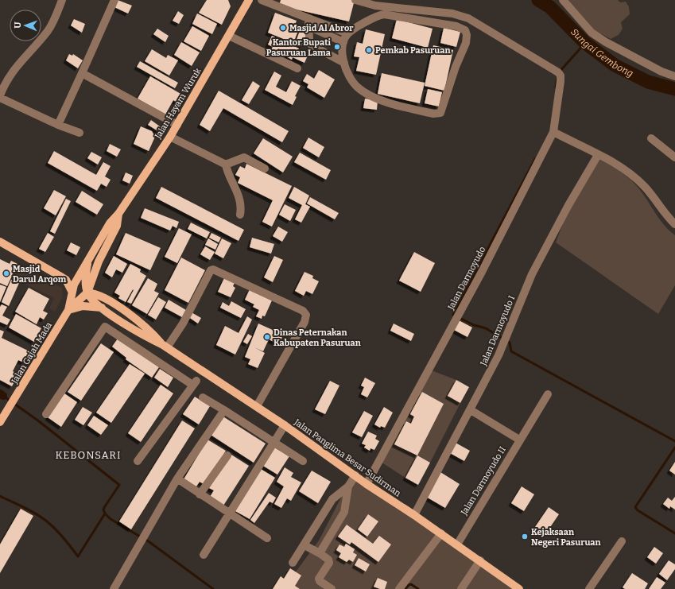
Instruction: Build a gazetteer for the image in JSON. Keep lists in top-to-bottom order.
{
  "streets": {
    "main road": ["Jalan Hayam Wuruk", "Jalan Gajah Mada", "Jalan Panglima Besar Sudirman"],
    "street": ["Jalan Darmoyudo", "Jalan Darmoyudo I", "Jalan Darmoyudo II"]
  },
  "crossings": [
    ["Jalan Hayam Wuruk", "Jalan Gajah Mada"],
    ["Jalan Darmoyudo", "Jalan Panglima Besar Sudirman"],
    ["Jalan Darmoyudo I", "Jalan Panglima Besar Sudirman"],
    ["Jalan Panglima Besar Sudirman", "Jalan Darmoyudo II"]
  ],
  "districts": ["KEBONSARI"],
  "water": ["Sungai Gembong"],
  "places": [
    "Masjid Al Abror",
    "Kantor Bupati Pasuruan Lama",
    "Pemkab Pasuruan",
    "Masjid Darul Arqom",
    "Dinas Peternakan Kabupaten Pasuruan",
    "Kejaksaan Negeri Pasuruan"
  ],
  "north": "left"
}
